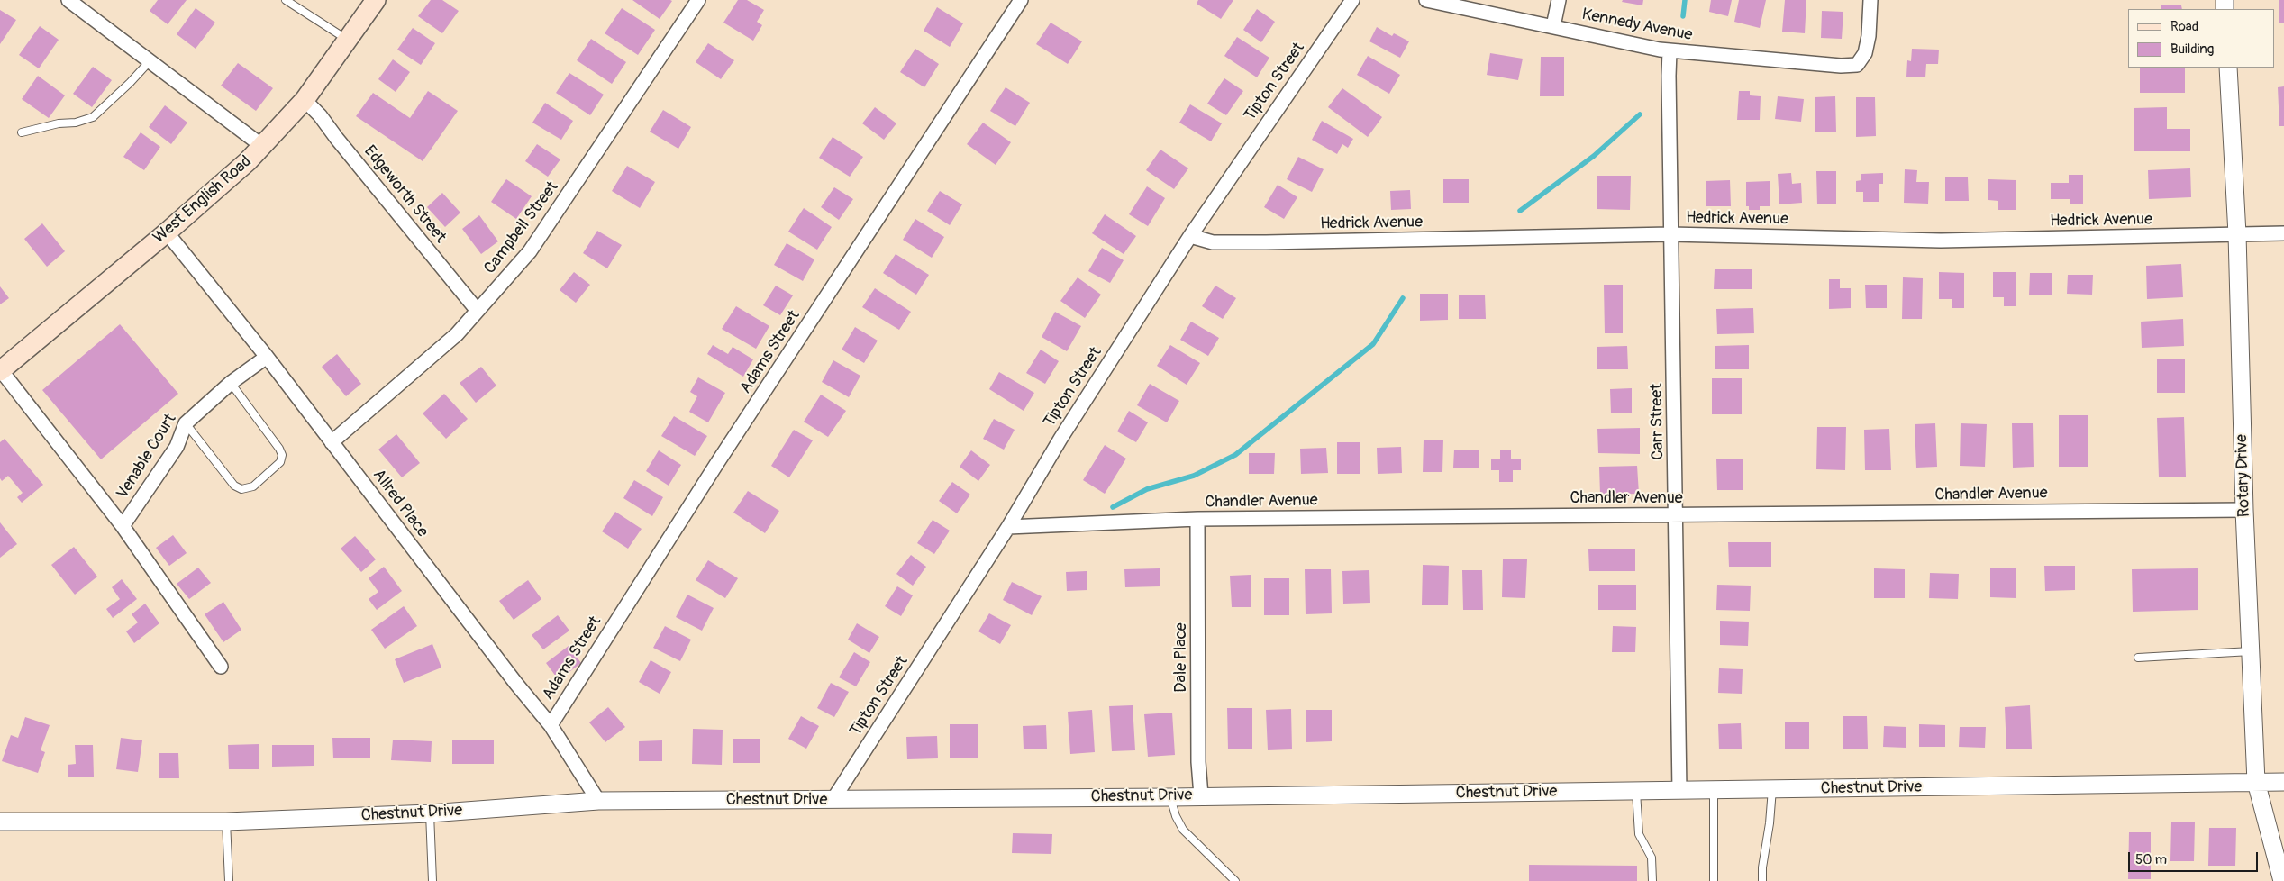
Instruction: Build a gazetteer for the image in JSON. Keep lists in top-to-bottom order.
{
  "streets": {
    "main road": ["West English Road"],
    "street": [
      "Kennedy Avenue",
      "Tipton Street",
      "Edgeworth Street",
      "Hedrick Avenue",
      "Campbell Street",
      "Adams Street",
      "Carr Street",
      "Venable Court",
      "Rotary Drive",
      "Chandler Avenue",
      "Allred Place",
      "Dale Place",
      "Chestnut Drive"
    ]
  },
  "crossings": [
    ["Kennedy Avenue", "Carr Street"],
    ["Tipton Street", "Hedrick Avenue"],
    ["Tipton Street", "Chandler Avenue"],
    ["Tipton Street", "Chestnut Drive"],
    ["Edgeworth Street", "West English Road"],
    ["Edgeworth Street", "Campbell Street"],
    ["West English Road", "Venable Court"],
    ["West English Road", "Allred Place"],
    ["Hedrick Avenue", "Carr Street"],
    ["Hedrick Avenue", "Rotary Drive"],
    ["Campbell Street", "Allred Place"],
    ["Adams Street", "Allred Place"],
    ["Carr Street", "Chandler Avenue"],
    ["Carr Street", "Chestnut Drive"],
    ["Venable Court", "Allred Place"],
    ["Rotary Drive", "Chandler Avenue"],
    ["Rotary Drive", "Chestnut Drive"],
    ["Chandler Avenue", "Dale Place"],
    ["Allred Place", "Chestnut Drive"],
    ["Dale Place", "Chestnut Drive"]
  ],
  "legend": ["Road", "Building"],
  "scale_bar": "50 m"
}
